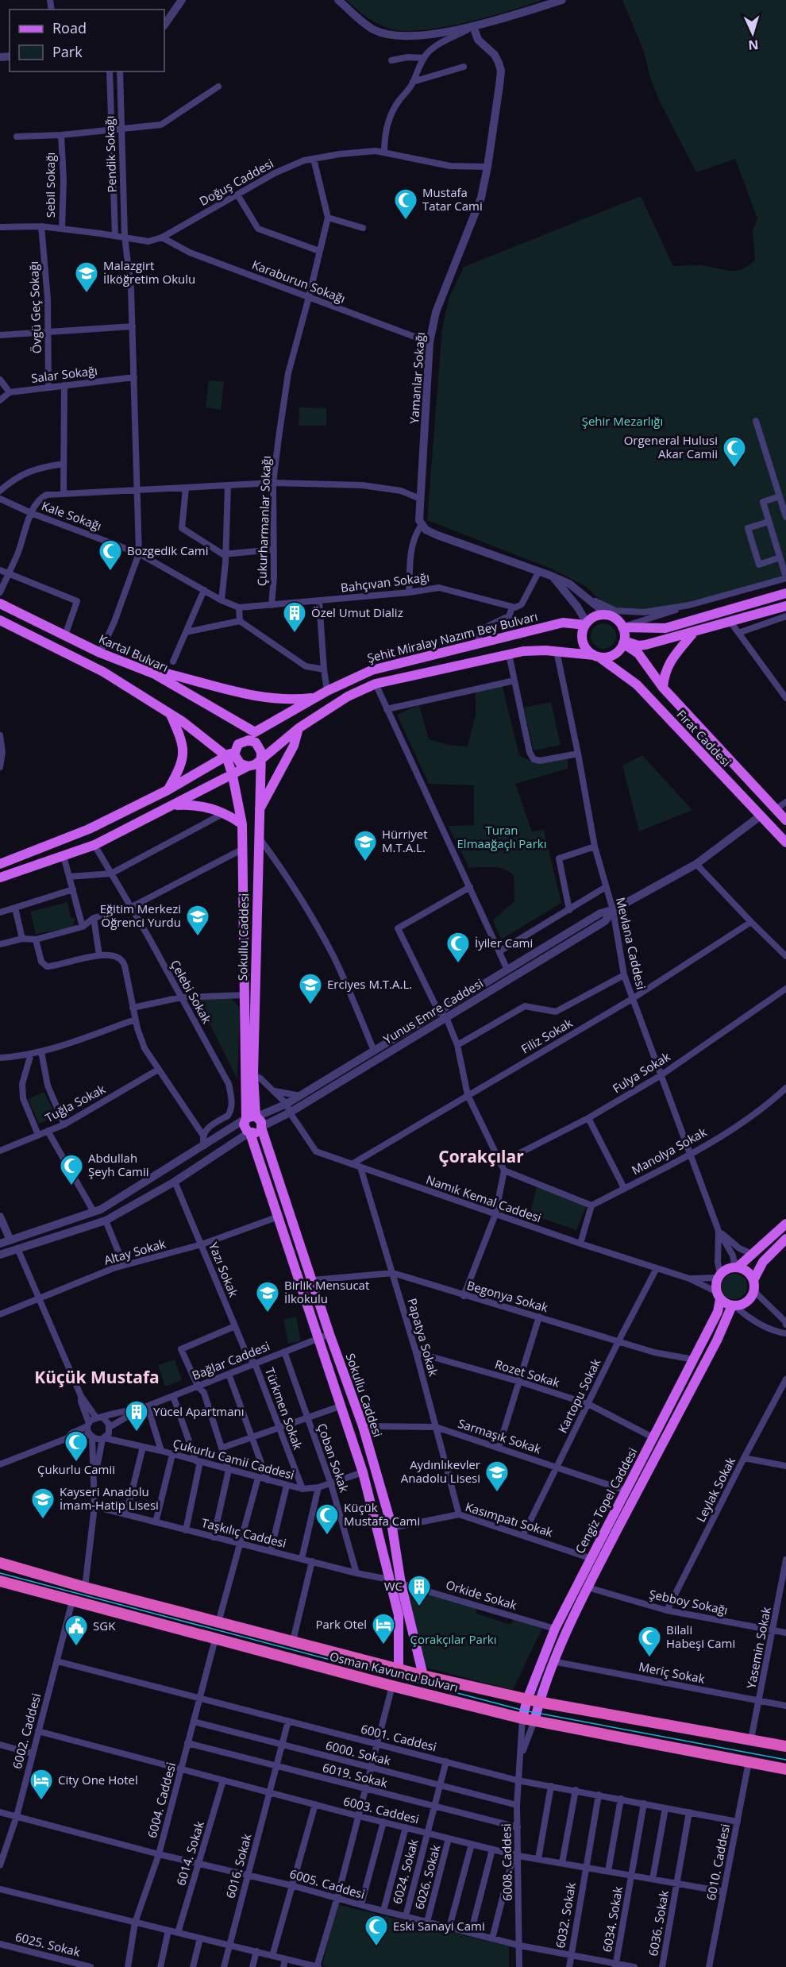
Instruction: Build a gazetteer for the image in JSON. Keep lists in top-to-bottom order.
{
  "streets": {
    "highway": ["Osman Kavuncu Bulvarı"],
    "main road": [
      "Şehit Miralay Nazım Bey Bulvarı",
      "Kartal Bulvarı",
      "Fırat Caddesi",
      "Sokullu Caddesi",
      "Cengiz Topel Caddesi"
    ],
    "street": [
      "Pendik Sokağı",
      "Doğuş Caddesi",
      "Sebil Sokağı",
      "Karaburun Sokağı",
      "Övgü Geç Sokağı",
      "Salar Sokağı",
      "Yamanlar Sokağı",
      "Kale Sokağı",
      "Çukurharmanlar Sokağı",
      "Bahçıvan Sokağı",
      "Mevlana Caddesi",
      "Çelebi Sokak",
      "Yunus Emre Caddesi",
      "Filiz Sokak",
      "Fulya Sokak",
      "Tuğla Sokak",
      "Manolya Sokak",
      "Namık Kemal Caddesi",
      "Altay Sokak",
      "Yazı Sokak",
      "Begonya Sokak",
      "Papatya Sokak",
      "Bağlar Caddesi",
      "Rozet Sokak",
      "Kartopu Sokak",
      "Türkmen Sokak",
      "Sarmaşık Sokak",
      "Çoban Sokak",
      "Çukurlu Camii Caddesi",
      "Leylak Sokak",
      "Kasımpatı Sokak",
      "Taşkılıç Caddesi",
      "Orkide Sokak",
      "Şebboy Sokağı",
      "Yasemin Sokak",
      "Meriç Sokak",
      "6002. Caddesi",
      "6001. Caddesi",
      "6000. Sokak",
      "6019. Sokak",
      "6004. Caddesi",
      "6003. Caddesi",
      "6014. Sokak",
      "6008. Caddesi",
      "6010. Caddesi",
      "6016. Sokak",
      "6024. Sokak",
      "6026. Sokak",
      "6005. Caddesi",
      "6032. Sokak",
      "6034. Sokak",
      "6036. Sokak",
      "6025. Sokak"
    ]
  },
  "crossings": [
    ["Pendik Sokağı", "Doğuş Caddesi"],
    ["Pendik Sokağı", "Sebil Sokağı"],
    ["Pendik Sokağı", "Salar Sokağı"],
    ["Pendik Sokağı", "Kale Sokağı"],
    ["Doğuş Caddesi", "Sebil Sokağı"],
    ["Doğuş Caddesi", "Karaburun Sokağı"],
    ["Doğuş Caddesi", "Övgü Geç Sokağı"],
    ["Doğuş Caddesi", "Yamanlar Sokağı"],
    ["Karaburun Sokağı", "Yamanlar Sokağı"],
    ["Karaburun Sokağı", "Çukurharmanlar Sokağı"],
    ["Övgü Geç Sokağı", "Salar Sokağı"],
    ["Kale Sokağı", "Bahçıvan Sokağı"],
    ["Çukurharmanlar Sokağı", "Bahçıvan Sokağı"],
    ["Şehit Miralay Nazım Bey Bulvarı", "Kartal Bulvarı"],
    ["Şehit Miralay Nazım Bey Bulvarı", "Fırat Caddesi"],
    ["Şehit Miralay Nazım Bey Bulvarı", "Sokullu Caddesi"],
    ["Kartal Bulvarı", "Sokullu Caddesi"],
    ["Fırat Caddesi", "Yunus Emre Caddesi"],
    ["Sokullu Caddesi", "Yunus Emre Caddesi"],
    ["Sokullu Caddesi", "Begonya Sokak"],
    ["Sokullu Caddesi", "Bağlar Caddesi"],
    ["Sokullu Caddesi", "Sarmaşık Sokak"],
    ["Sokullu Caddesi", "Kasımpatı Sokak"],
    ["Sokullu Caddesi", "Orkide Sokak"],
    ["Sokullu Caddesi", "Osman Kavuncu Bulvarı"],
    ["Mevlana Caddesi", "Yunus Emre Caddesi"],
    ["Mevlana Caddesi", "Filiz Sokak"],
    ["Mevlana Caddesi", "Fulya Sokak"],
    ["Mevlana Caddesi", "Manolya Sokak"],
    ["Mevlana Caddesi", "Namık Kemal Caddesi"],
    ["Mevlana Caddesi", "Cengiz Topel Caddesi"],
    ["Yunus Emre Caddesi", "Namık Kemal Caddesi"],
    ["Filiz Sokak", "Namık Kemal Caddesi"],
    ["Namık Kemal Caddesi", "Papatya Sokak"],
    ["Namık Kemal Caddesi", "Kartopu Sokak"],
    ["Namık Kemal Caddesi", "Cengiz Topel Caddesi"],
    ["Altay Sokak", "Yazı Sokak"],
    ["Yazı Sokak", "Bağlar Caddesi"],
    ["Yazı Sokak", "Türkmen Sokak"],
    ["Begonya Sokak", "Papatya Sokak"],
    ["Begonya Sokak", "Kartopu Sokak"],
    ["Begonya Sokak", "Cengiz Topel Caddesi"],
    ["Papatya Sokak", "Rozet Sokak"],
    ["Papatya Sokak", "Sarmaşık Sokak"],
    ["Papatya Sokak", "Kasımpatı Sokak"],
    ["Bağlar Caddesi", "Türkmen Sokak"],
    ["Bağlar Caddesi", "Çoban Sokak"],
    ["Bağlar Caddesi", "Çukurlu Camii Caddesi"],
    ["Rozet Sokak", "Kartopu Sokak"],
    ["Rozet Sokak", "Cengiz Topel Caddesi"],
    ["Kartopu Sokak", "Sarmaşık Sokak"],
    ["Kartopu Sokak", "Kasımpatı Sokak"],
    ["Türkmen Sokak", "Çukurlu Camii Caddesi"],
    ["Sarmaşık Sokak", "Cengiz Topel Caddesi"],
    ["Çoban Sokak", "Çukurlu Camii Caddesi"],
    ["Çoban Sokak", "Taşkılıç Caddesi"],
    ["Leylak Sokak", "Şebboy Sokağı"],
    ["Cengiz Topel Caddesi", "Kasımpatı Sokak"],
    ["Cengiz Topel Caddesi", "Orkide Sokak"],
    ["Cengiz Topel Caddesi", "Şebboy Sokağı"],
    ["Cengiz Topel Caddesi", "Osman Kavuncu Bulvarı"],
    ["Cengiz Topel Caddesi", "Meriç Sokak"],
    ["Şebboy Sokağı", "Yasemin Sokak"],
    ["Yasemin Sokak", "Osman Kavuncu Bulvarı"],
    ["Yasemin Sokak", "Meriç Sokak"],
    ["Osman Kavuncu Bulvarı", "6002. Caddesi"],
    ["Osman Kavuncu Bulvarı", "6004. Caddesi"],
    ["Osman Kavuncu Bulvarı", "6010. Caddesi"],
    ["6002. Caddesi", "6001. Caddesi"],
    ["6002. Caddesi", "6003. Caddesi"],
    ["6002. Caddesi", "6005. Caddesi"],
    ["6001. Caddesi", "6004. Caddesi"],
    ["6001. Caddesi", "6008. Caddesi"],
    ["6001. Caddesi", "6010. Caddesi"],
    ["6001. Caddesi", "6016. Sokak"],
    ["6001. Caddesi", "6024. Sokak"],
    ["6001. Caddesi", "6032. Sokak"],
    ["6001. Caddesi", "6034. Sokak"],
    ["6001. Caddesi", "6036. Sokak"],
    ["6000. Sokak", "6004. Caddesi"],
    ["6000. Sokak", "6008. Caddesi"],
    ["6000. Sokak", "6016. Sokak"],
    ["6000. Sokak", "6024. Sokak"],
    ["6019. Sokak", "6004. Caddesi"],
    ["6019. Sokak", "6008. Caddesi"],
    ["6019. Sokak", "6016. Sokak"],
    ["6019. Sokak", "6024. Sokak"],
    ["6004. Caddesi", "6003. Caddesi"],
    ["6004. Caddesi", "6005. Caddesi"],
    ["6003. Caddesi", "6014. Sokak"],
    ["6003. Caddesi", "6008. Caddesi"],
    ["6003. Caddesi", "6010. Caddesi"],
    ["6003. Caddesi", "6016. Sokak"],
    ["6003. Caddesi", "6024. Sokak"],
    ["6003. Caddesi", "6026. Sokak"],
    ["6003. Caddesi", "6032. Sokak"],
    ["6003. Caddesi", "6034. Sokak"],
    ["6003. Caddesi", "6036. Sokak"],
    ["6014. Sokak", "6005. Caddesi"],
    ["6008. Caddesi", "6005. Caddesi"],
    ["6016. Sokak", "6005. Caddesi"],
    ["6024. Sokak", "6005. Caddesi"],
    ["6026. Sokak", "6005. Caddesi"],
    ["6005. Caddesi", "6032. Sokak"],
    ["6005. Caddesi", "6034. Sokak"]
  ],
  "districts": ["Çorakçılar", "Küçük Mustafa"],
  "parks": ["Şehir Mezarlığı", "Turan Elmaağaçlı Parkı", "Çorakçılar Parkı"],
  "places": {
    "mosque": [
      "Mustafa Tatar Cami",
      "Orgeneral Hulusi Akar Camii",
      "Bozgedik Cami",
      "İyiler Cami",
      "Abdullah Şeyh Camii",
      "Çukurlu Camii",
      "Küçük Mustafa Cami",
      "Bilali Habeşi Cami",
      "Eski Sanayi Cami"
    ],
    "school or university": [
      "Malazgirt İlköğretim Okulu",
      "Hürriyet M.T.A.L.",
      "Eğitim Merkezi Öğrenci Yurdu",
      "Erciyes M.T.A.L.",
      "Birlik Mensucat İlkokulu",
      "Aydınlıkevler Anadolu Lisesi",
      "Kayseri Anadolu İmam-Hatip Lisesi"
    ],
    "building": ["Özel Umut Dializ", "Yücel Apartmanı", "WC"],
    "hotel": ["Park Otel", "City One Hotel"],
    "public building": ["SGK"]
  },
  "legend": ["Road", "Park"],
  "north": "bottom"
}
